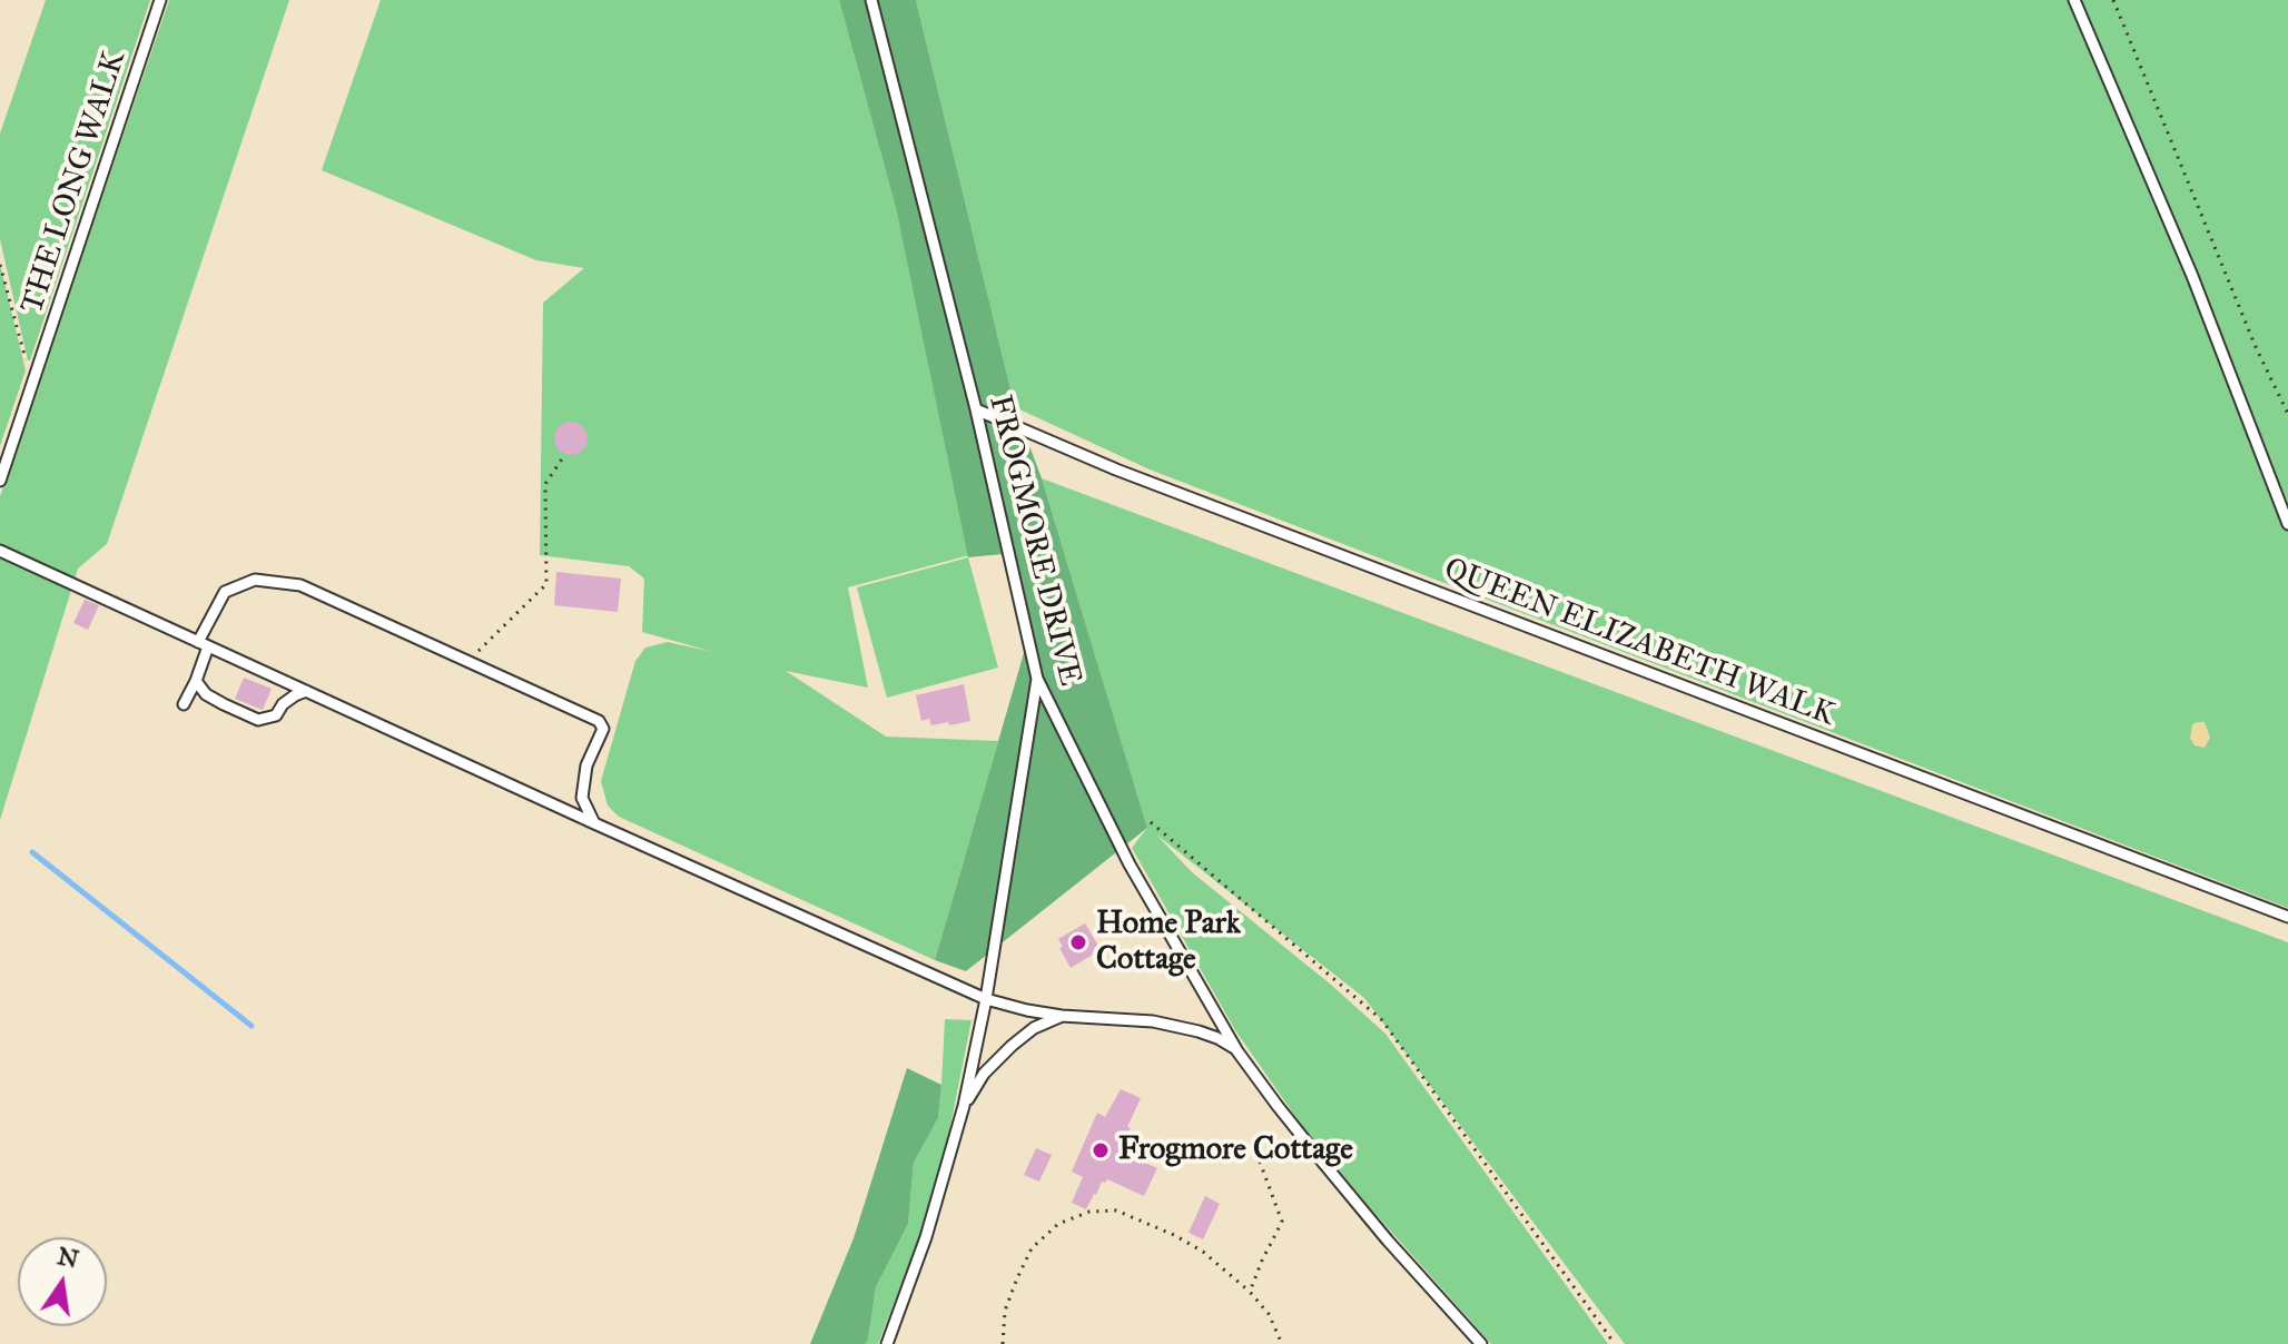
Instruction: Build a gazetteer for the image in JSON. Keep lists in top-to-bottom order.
{
  "streets": {
    "lane": ["THE LONG WALK", "FROGMORE DRIVE", "QUEEN ELIZABETH WALK"]
  },
  "crossings": [
    ["FROGMORE DRIVE", "QUEEN ELIZABETH WALK"]
  ],
  "places": ["Home Park Cottage", "Frogmore Cottage"],
  "north": "top"
}
